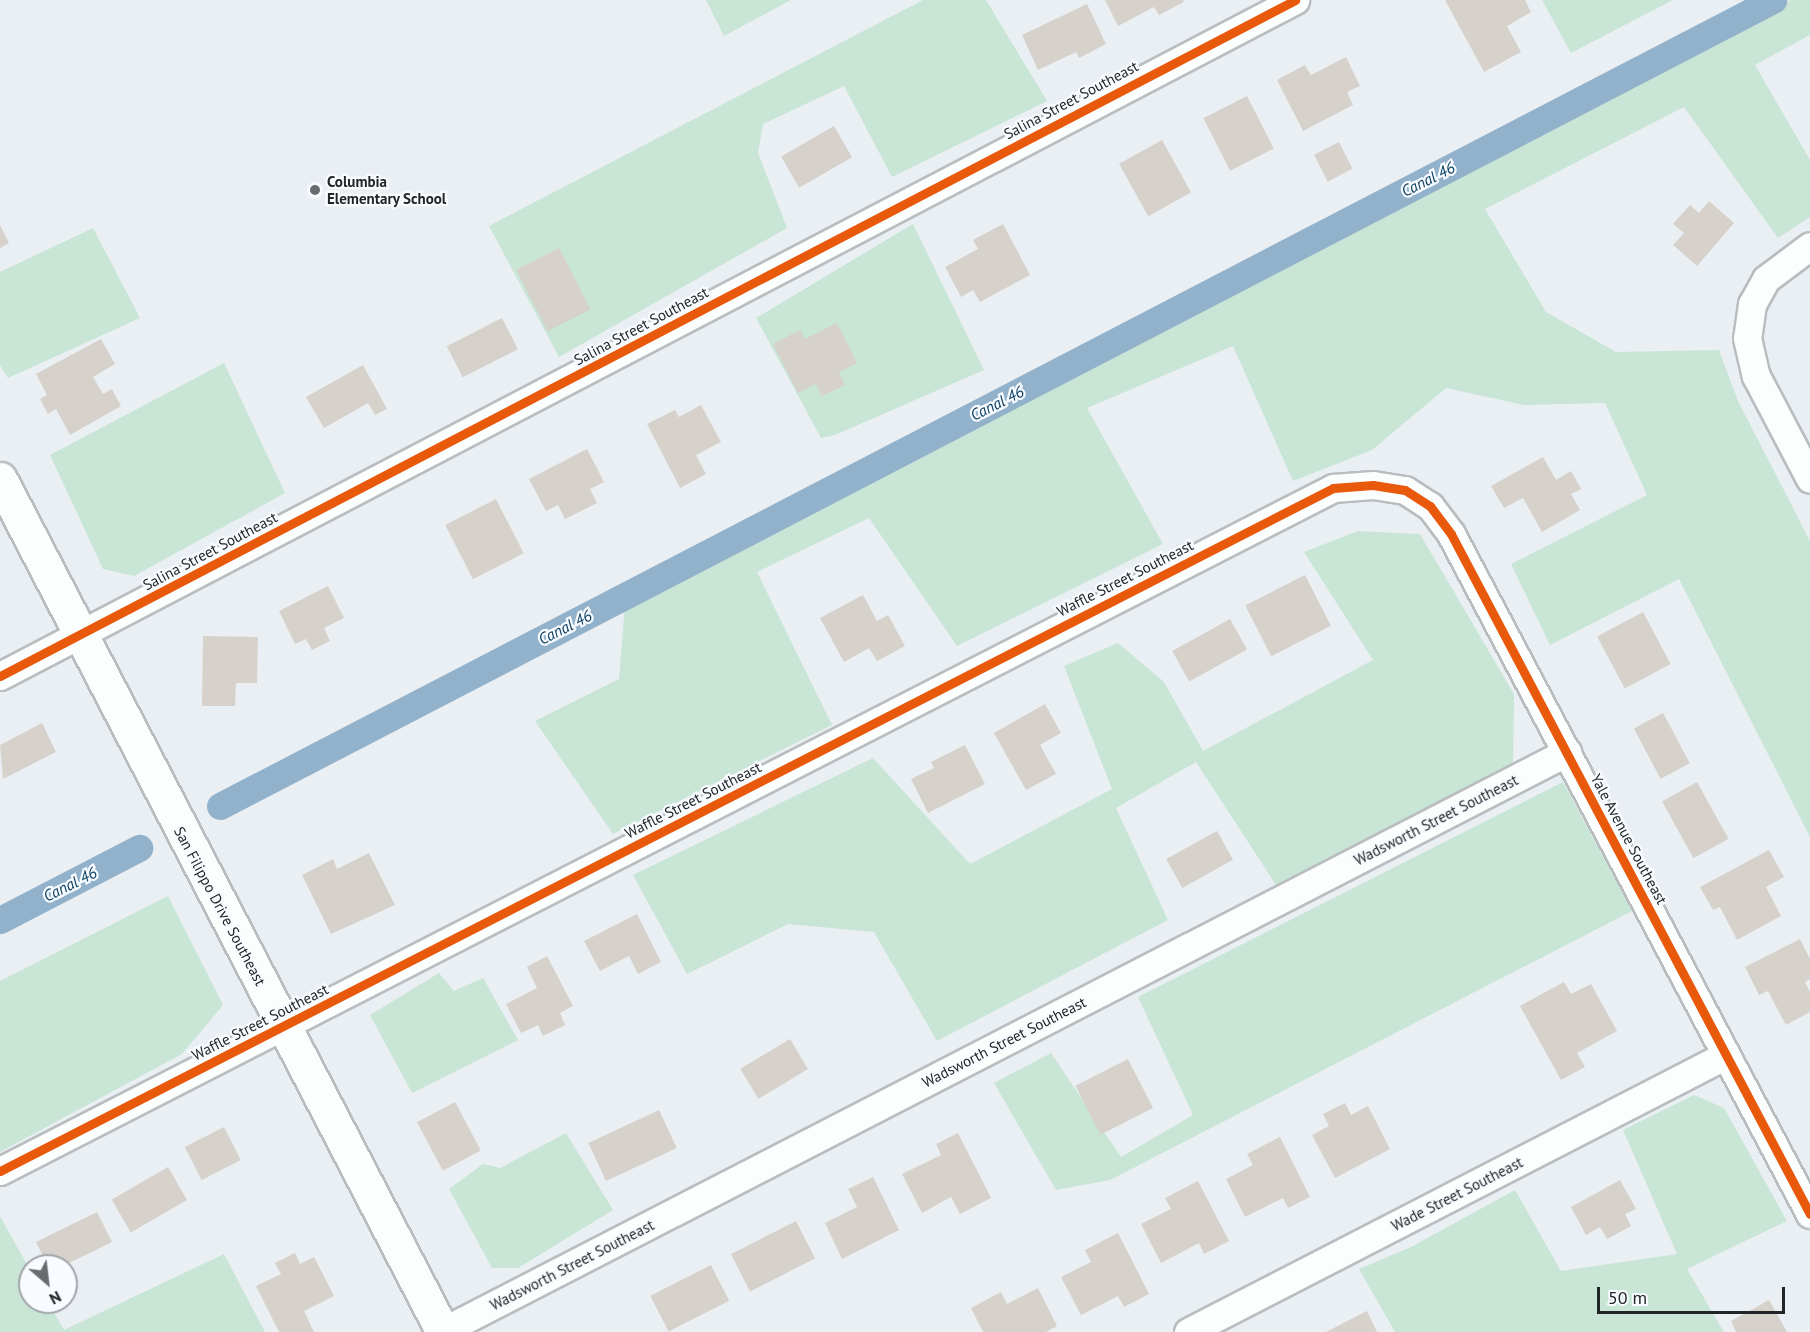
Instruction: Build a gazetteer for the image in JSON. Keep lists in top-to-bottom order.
{
  "streets": {
    "street": [
      "Salina Street Southeast",
      "Waffle Street Southeast",
      "Wadsworth Street Southeast",
      "Yale Avenue Southeast",
      "San Filippo Drive Southeast",
      "Wade Street Southeast"
    ]
  },
  "crossings": [
    ["Salina Street Southeast", "San Filippo Drive Southeast"],
    ["Waffle Street Southeast", "Yale Avenue Southeast"],
    ["Waffle Street Southeast", "San Filippo Drive Southeast"],
    ["Wadsworth Street Southeast", "Yale Avenue Southeast"],
    ["Wadsworth Street Southeast", "San Filippo Drive Southeast"],
    ["Yale Avenue Southeast", "Wade Street Southeast"]
  ],
  "water": ["Canal 46"],
  "places": ["Columbia Elementary School"],
  "scale_bar": "50 m",
  "north": "bottom right"
}
